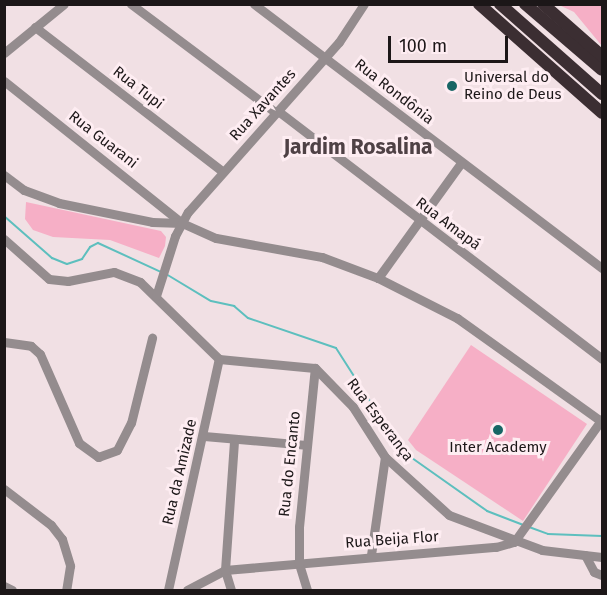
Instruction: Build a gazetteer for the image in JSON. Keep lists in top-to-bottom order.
{
  "streets": {
    "street": [
      "Rua Tupi",
      "Rua Rondônia",
      "Rua Xavantes",
      "Rua Guarani",
      "Rua Amapá",
      "Rua Esperança",
      "Rua do Encanto",
      "Rua da Amizade",
      "Rua Beija Flor"
    ]
  },
  "crossings": [
    ["Rua Tupi", "Rua Xavantes"],
    ["Rua Rondônia", "Rua Xavantes"],
    ["Rua Xavantes", "Rua Guarani"],
    ["Rua Xavantes", "Rua Amapá"],
    ["Rua Esperança", "Rua do Encanto"],
    ["Rua Esperança", "Rua Beija Flor"],
    ["Rua do Encanto", "Rua Beija Flor"]
  ],
  "districts": ["Jardim Rosalina"],
  "places": ["Universal do Reino de Deus", "Inter Academy"],
  "scale_bar": "100 m"
}
